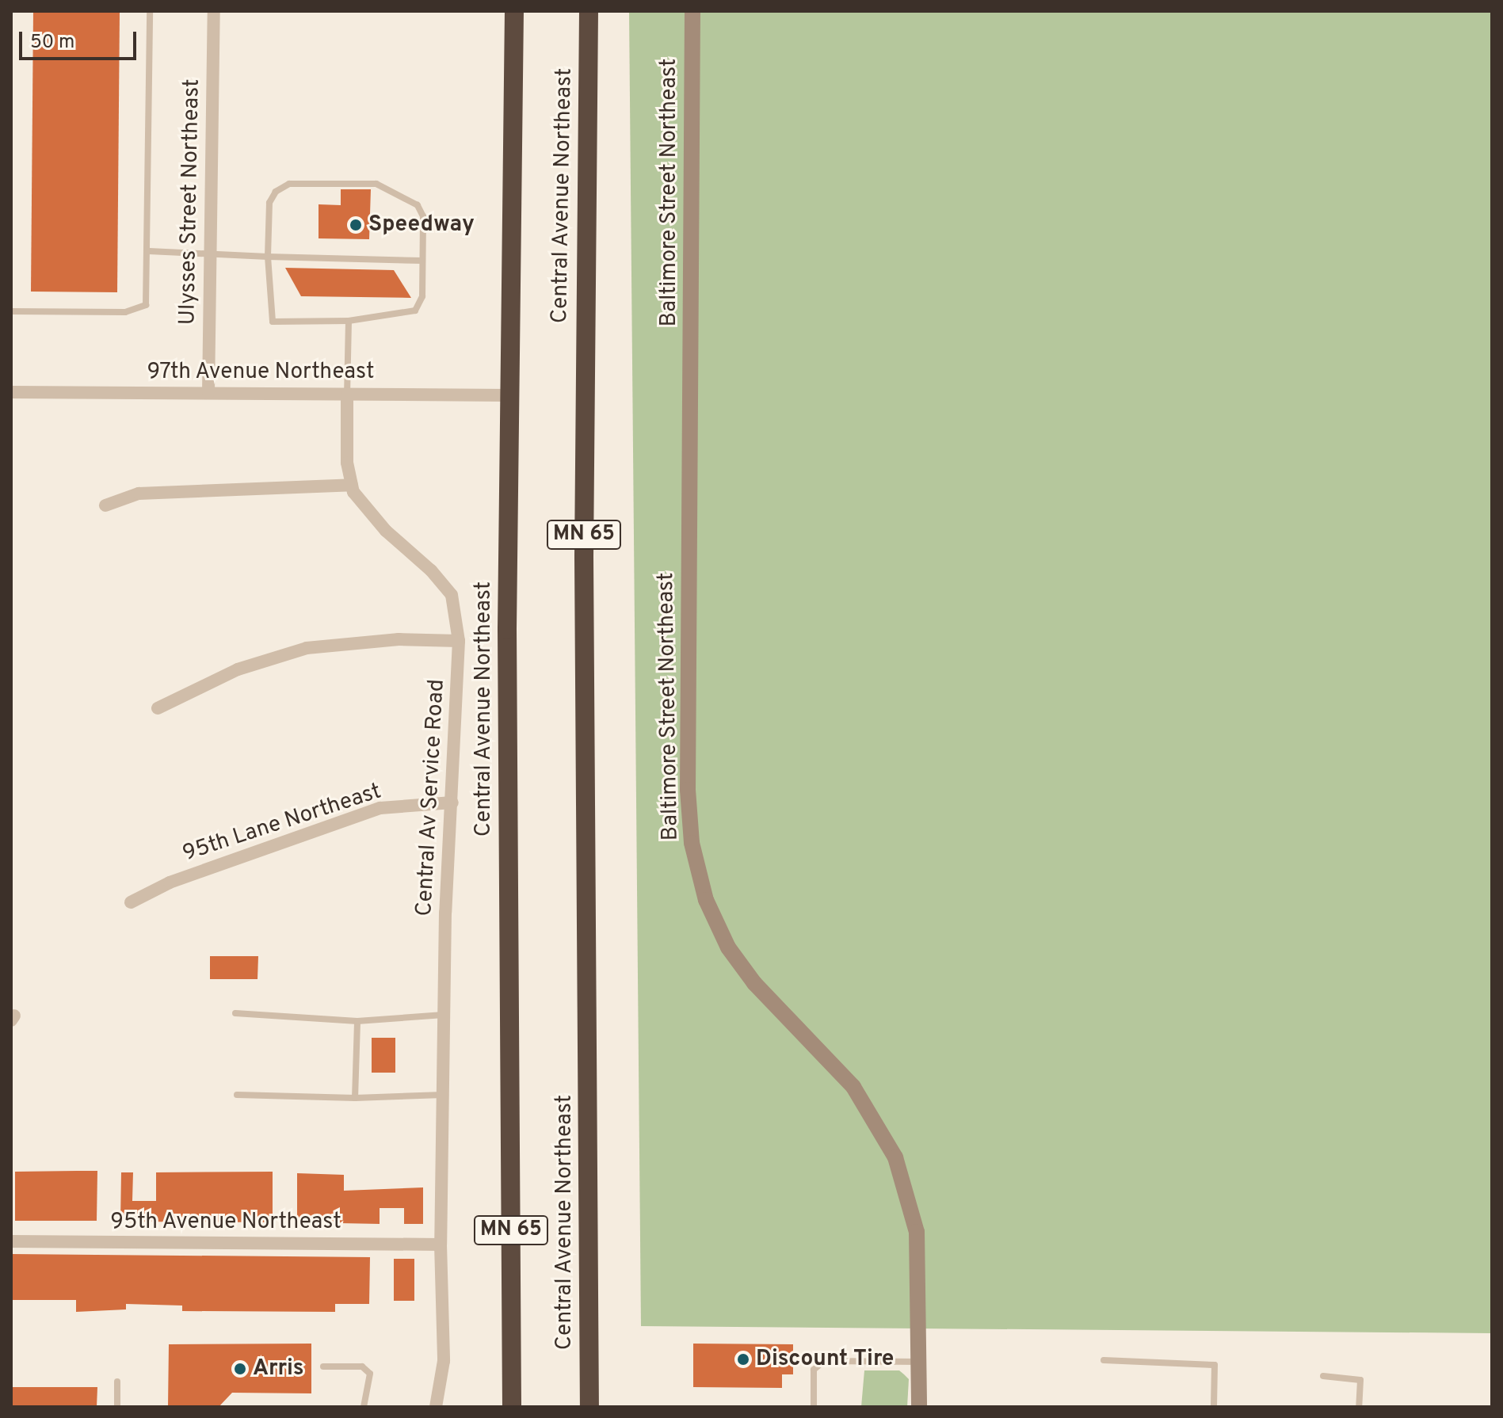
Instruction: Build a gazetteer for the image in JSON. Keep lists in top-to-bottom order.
{
  "streets": {
    "highway": ["Central Avenue Northeast", "MN 65"],
    "street": [
      "Baltimore Street Northeast",
      "Ulysses Street Northeast",
      "97th Avenue Northeast",
      "Central Av Service Road",
      "95th Lane Northeast",
      "95th Avenue Northeast"
    ]
  },
  "crossings": [
    ["Central Avenue Northeast", "97th Avenue Northeast"],
    ["Ulysses Street Northeast", "97th Avenue Northeast"],
    ["97th Avenue Northeast", "Central Av Service Road"],
    ["Central Av Service Road", "95th Lane Northeast"],
    ["Central Av Service Road", "95th Avenue Northeast"]
  ],
  "places": ["Speedway", "Discount Tire", "Arris"],
  "scale_bar": "50 m"
}
